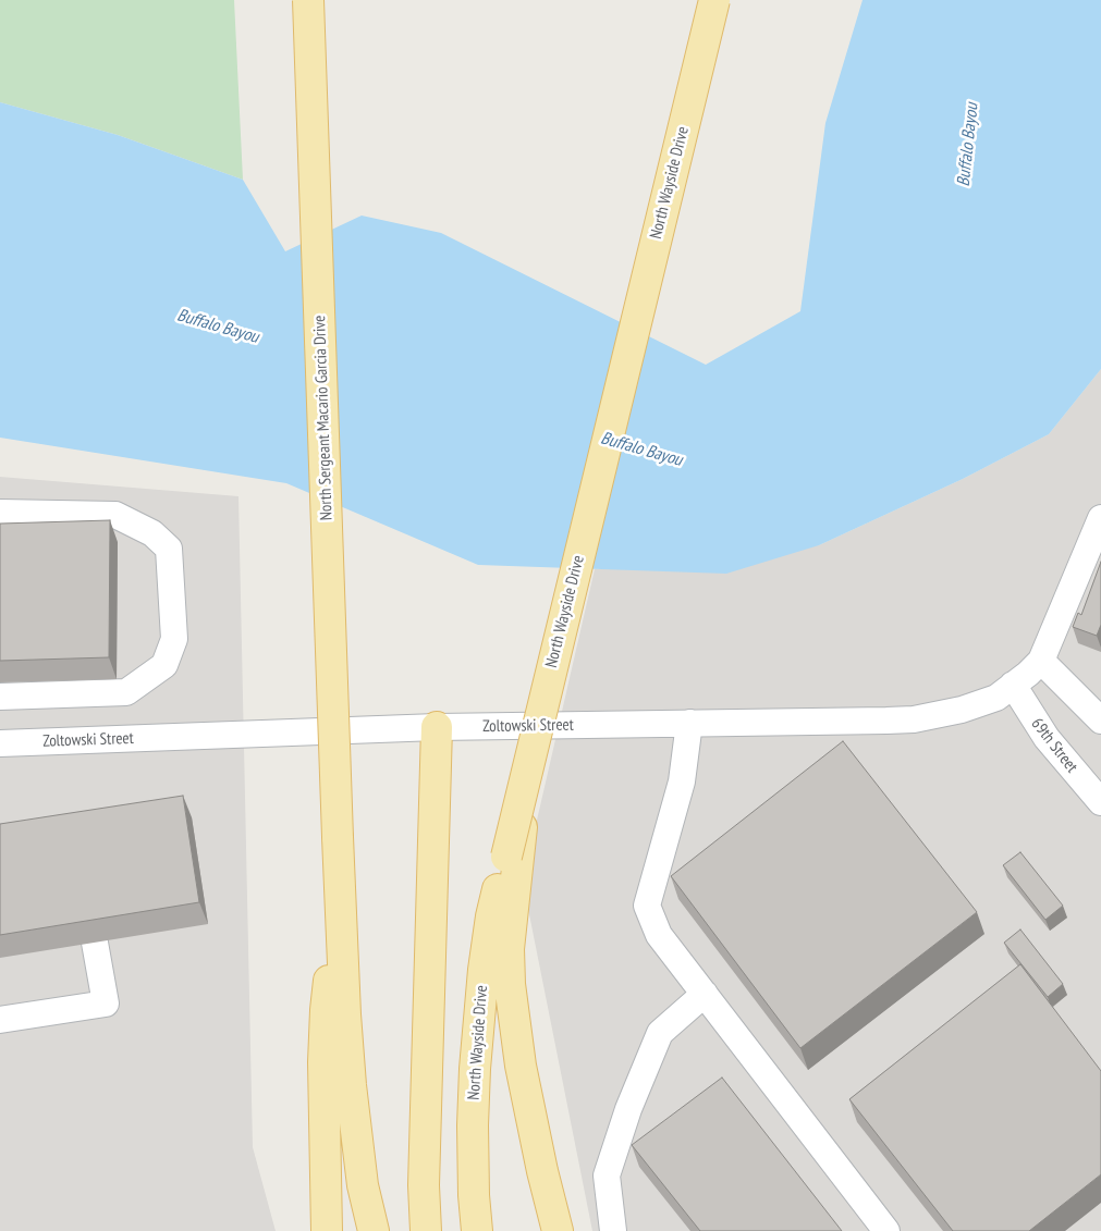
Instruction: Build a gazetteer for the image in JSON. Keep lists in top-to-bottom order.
{
  "streets": {
    "main road": ["North Wayside Drive", "North Sergeant Macario Garcia Drive"],
    "street": ["Zoltowski Street", "69th Street"]
  },
  "crossings": [
    ["Zoltowski Street", "69th Street"]
  ],
  "water": ["Buffalo Bayou"]
}
